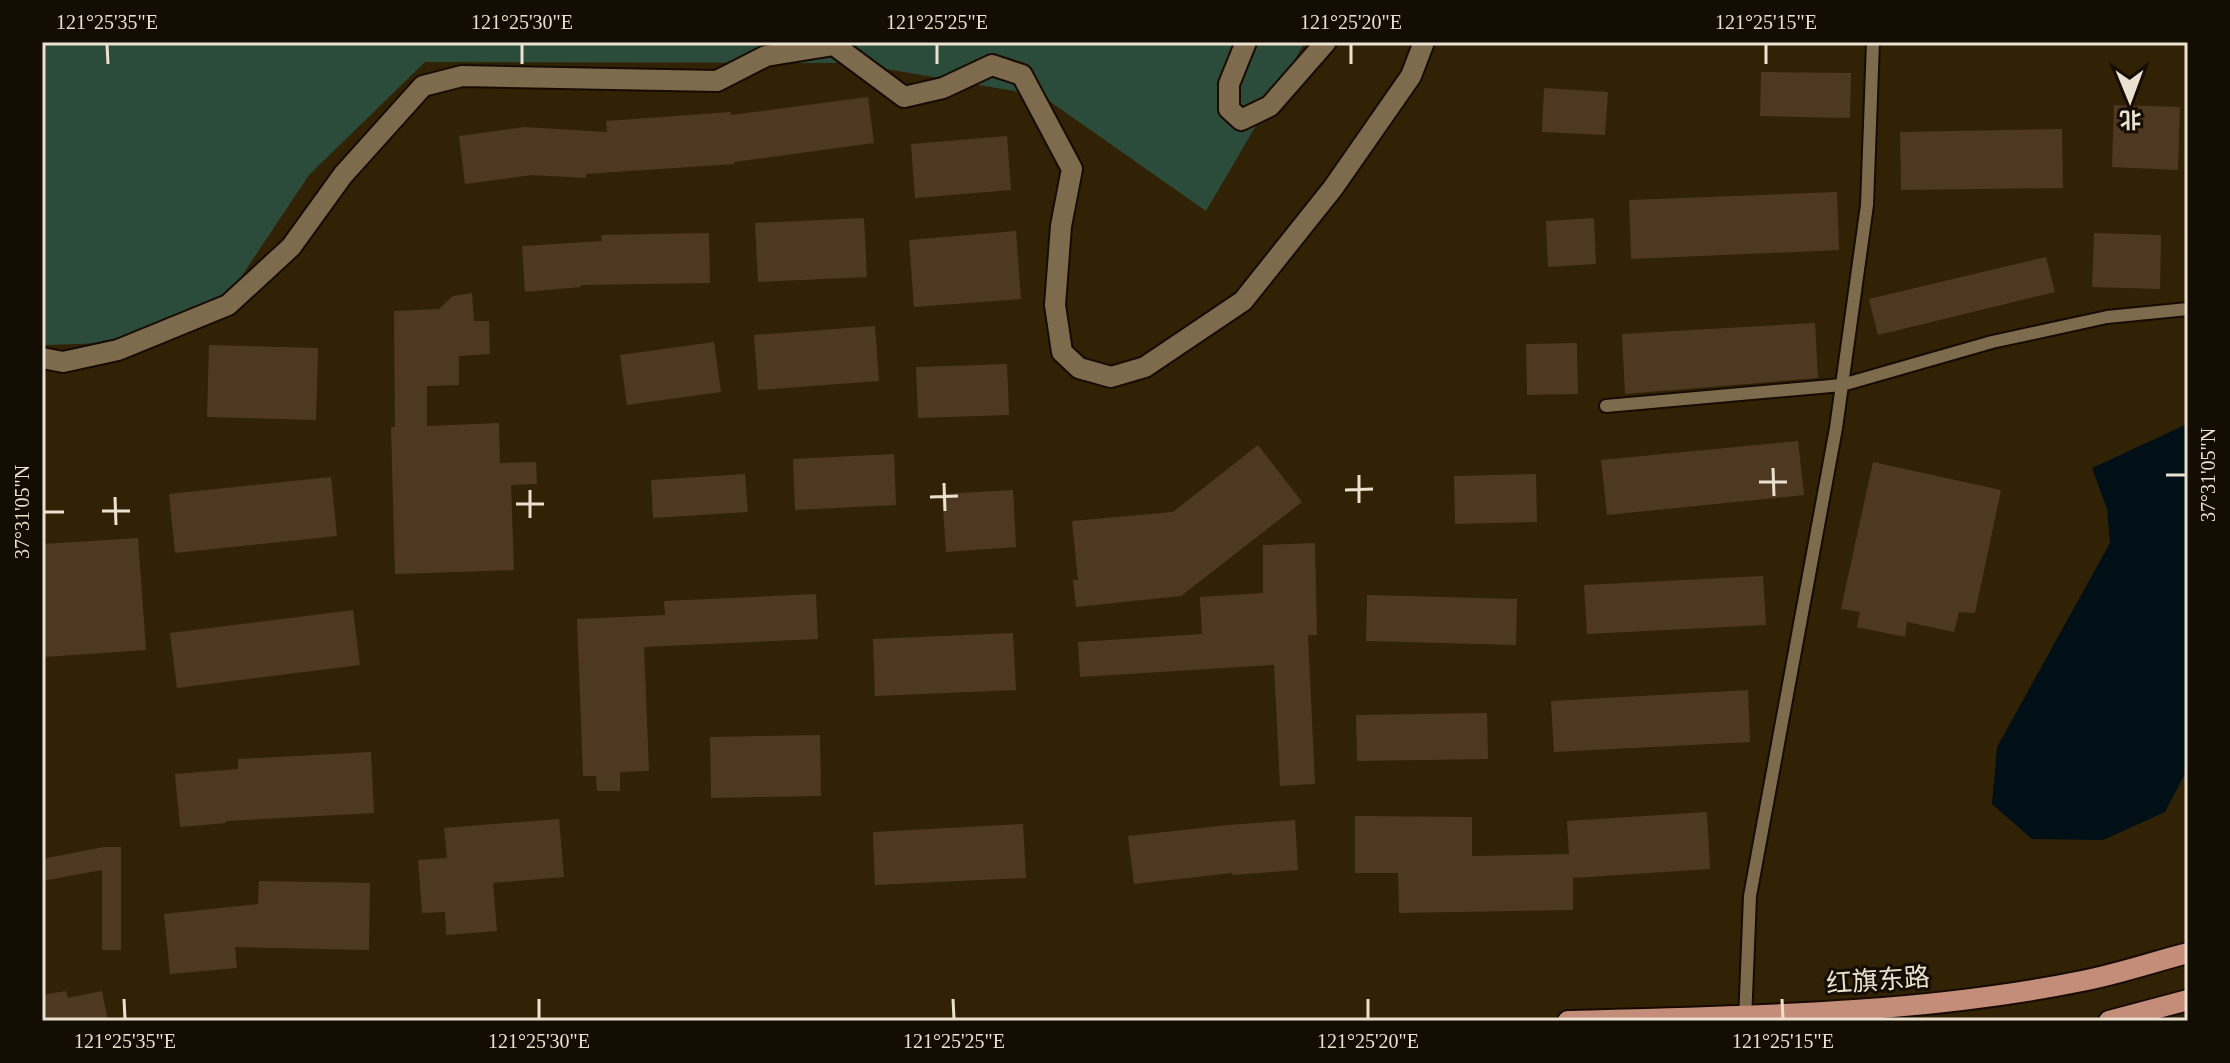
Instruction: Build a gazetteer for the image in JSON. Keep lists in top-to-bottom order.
{
  "streets": {
    "main road": ["红旗东路"]
  },
  "north": "bottom",
  "coordinates": [
    "121°25'35\"E",
    "121°25'30\"E",
    "121°25'25\"E",
    "121°25'20\"E",
    "121°25'15\"E",
    "37°31'05\"N"
  ]
}
